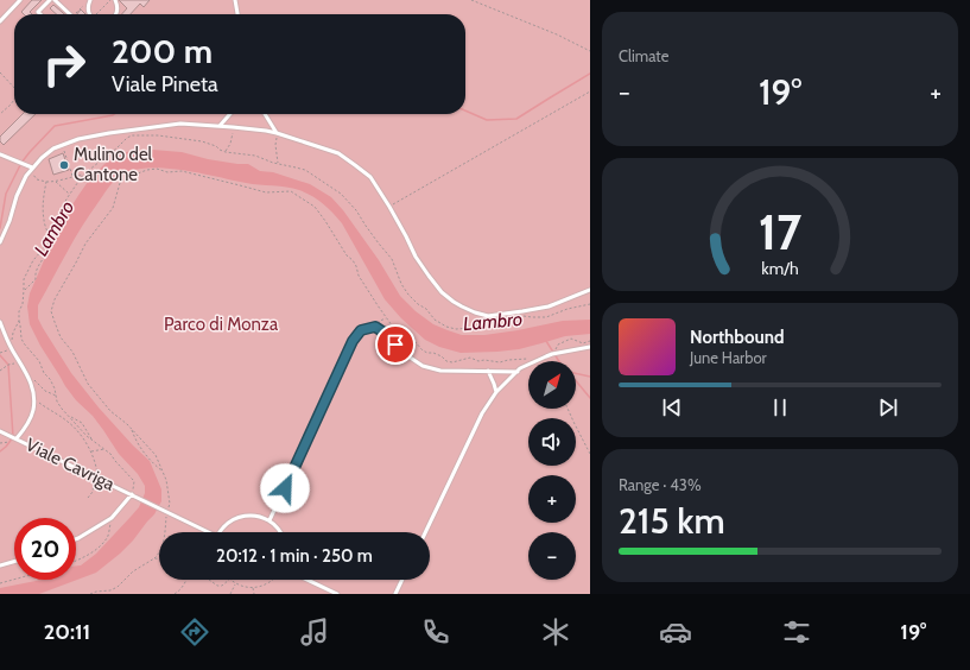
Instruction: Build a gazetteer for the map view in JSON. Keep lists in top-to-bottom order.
{
  "streets": {
    "lane": ["Viale Cavriga"]
  },
  "water": ["Lambro"],
  "parks": ["Parco di Monza"],
  "places": ["Mulino del Cantone"],
  "north": "top right",
  "page": {
    "tile": [
      "Climate",
      ["Range · 43%", "215 km"]
    ],
    "turn": ["200 m", "Viale Pineta"],
    "heat": ["−", "19°", "+"],
    "song": ["Northbound", "June Harbor"],
    "map_buttons": ["+", "−"],
    "limit": "20",
    "trip": "20:12 · 1 min · 250 m",
    "tabs": ["20:11", "19°"],
    "gauge": ["17", "km/h"]
  }
}
